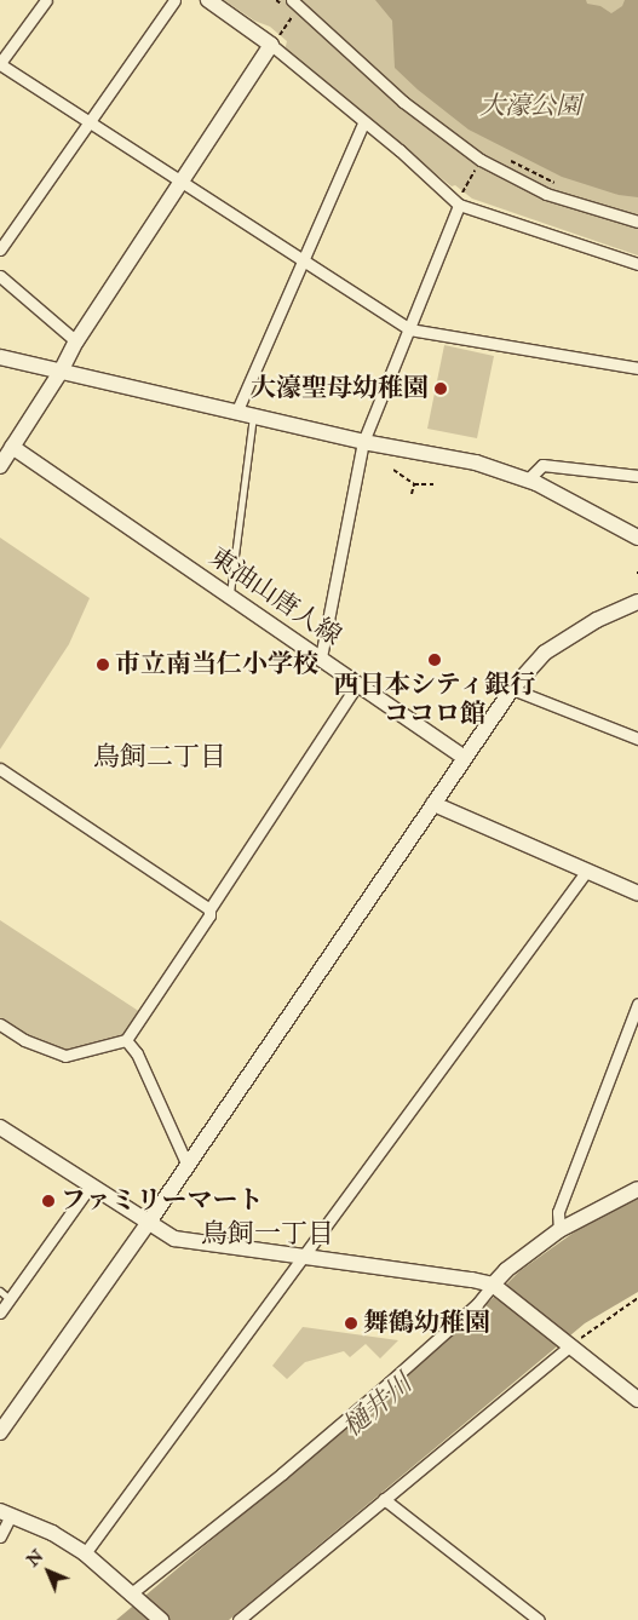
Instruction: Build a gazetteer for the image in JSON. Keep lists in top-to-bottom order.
{
  "streets": {
    "street": ["東油山唐人線"]
  },
  "districts": ["鳥飼二丁目", "鳥飼一丁目"],
  "water": ["樋井川"],
  "parks": ["大濠公園"],
  "places": [
    "大濠聖母幼稚園",
    "西日本シティ銀行 ココロ館",
    "市立南当仁小学校",
    "ファミリーマート",
    "舞鶴幼稚園"
  ],
  "north": "top left"
}
